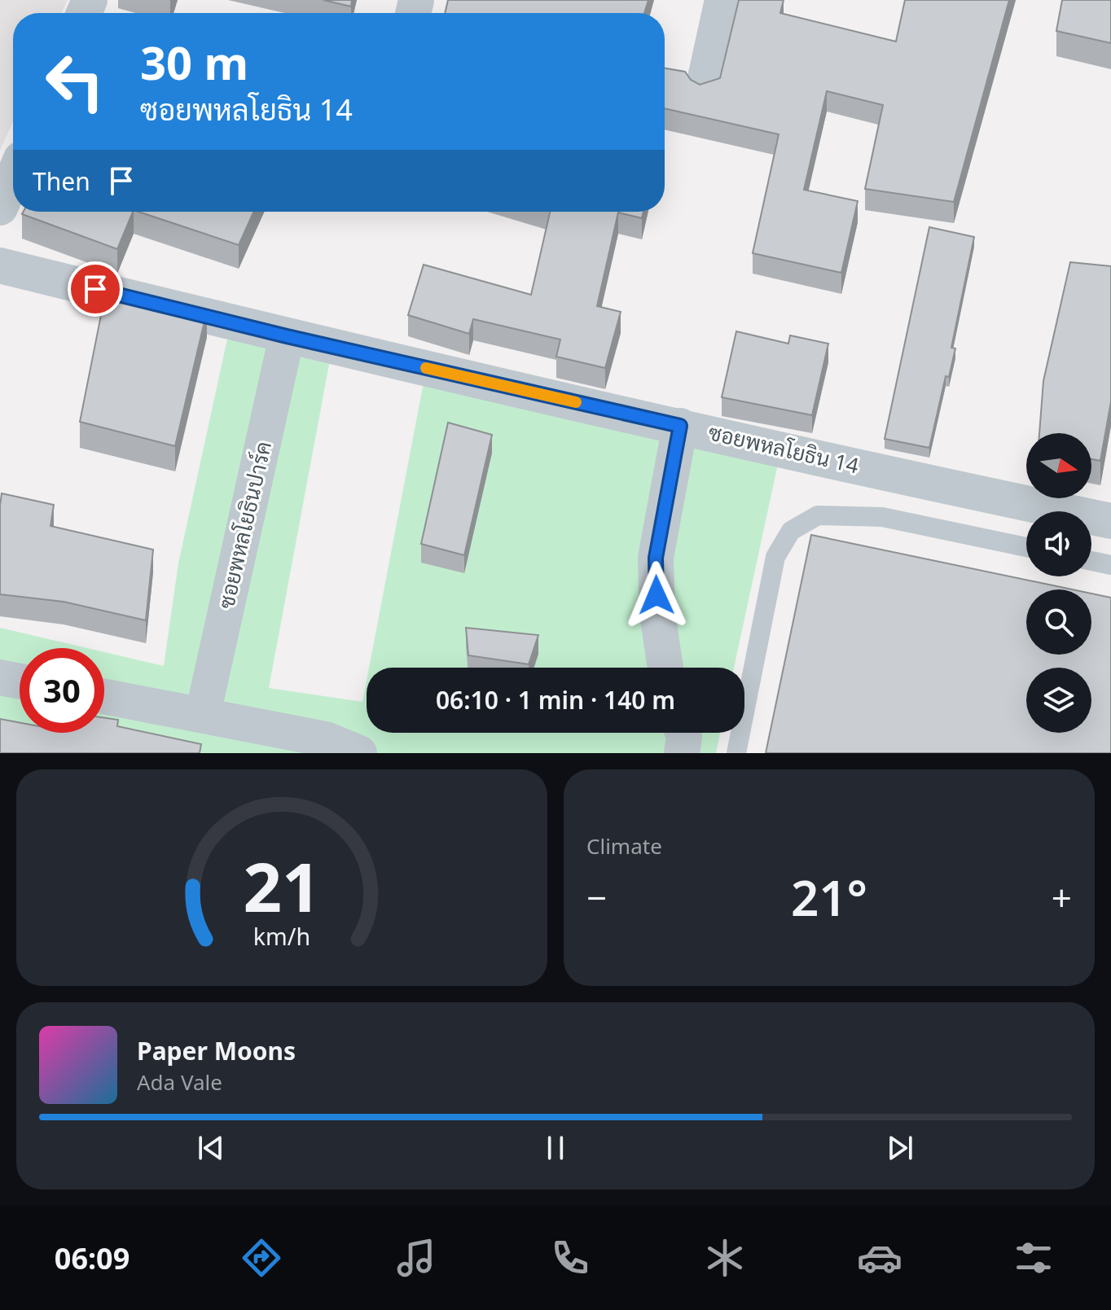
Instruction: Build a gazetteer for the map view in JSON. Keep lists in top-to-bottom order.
{
  "streets": {
    "street": ["ซอยพหลโยธิน 14", "ซอยพหลโยธินปาร์ค"]
  },
  "crossings": [
    ["ซอยพหลโยธิน 14", "ซอยพหลโยธินปาร์ค"]
  ],
  "north": "right",
  "page": {
    "turn": ["30 m", "ซอยพหลโยธิน 14"],
    "then": "Then",
    "limit": "30",
    "trip": "06:10 · 1 min · 140 m",
    "tile": "Climate",
    "heat": ["−", "21°", "+"],
    "song": ["Paper Moons", "Ada Vale"],
    "tabs": "06:09",
    "gauge": ["21", "km/h"]
  }
}
